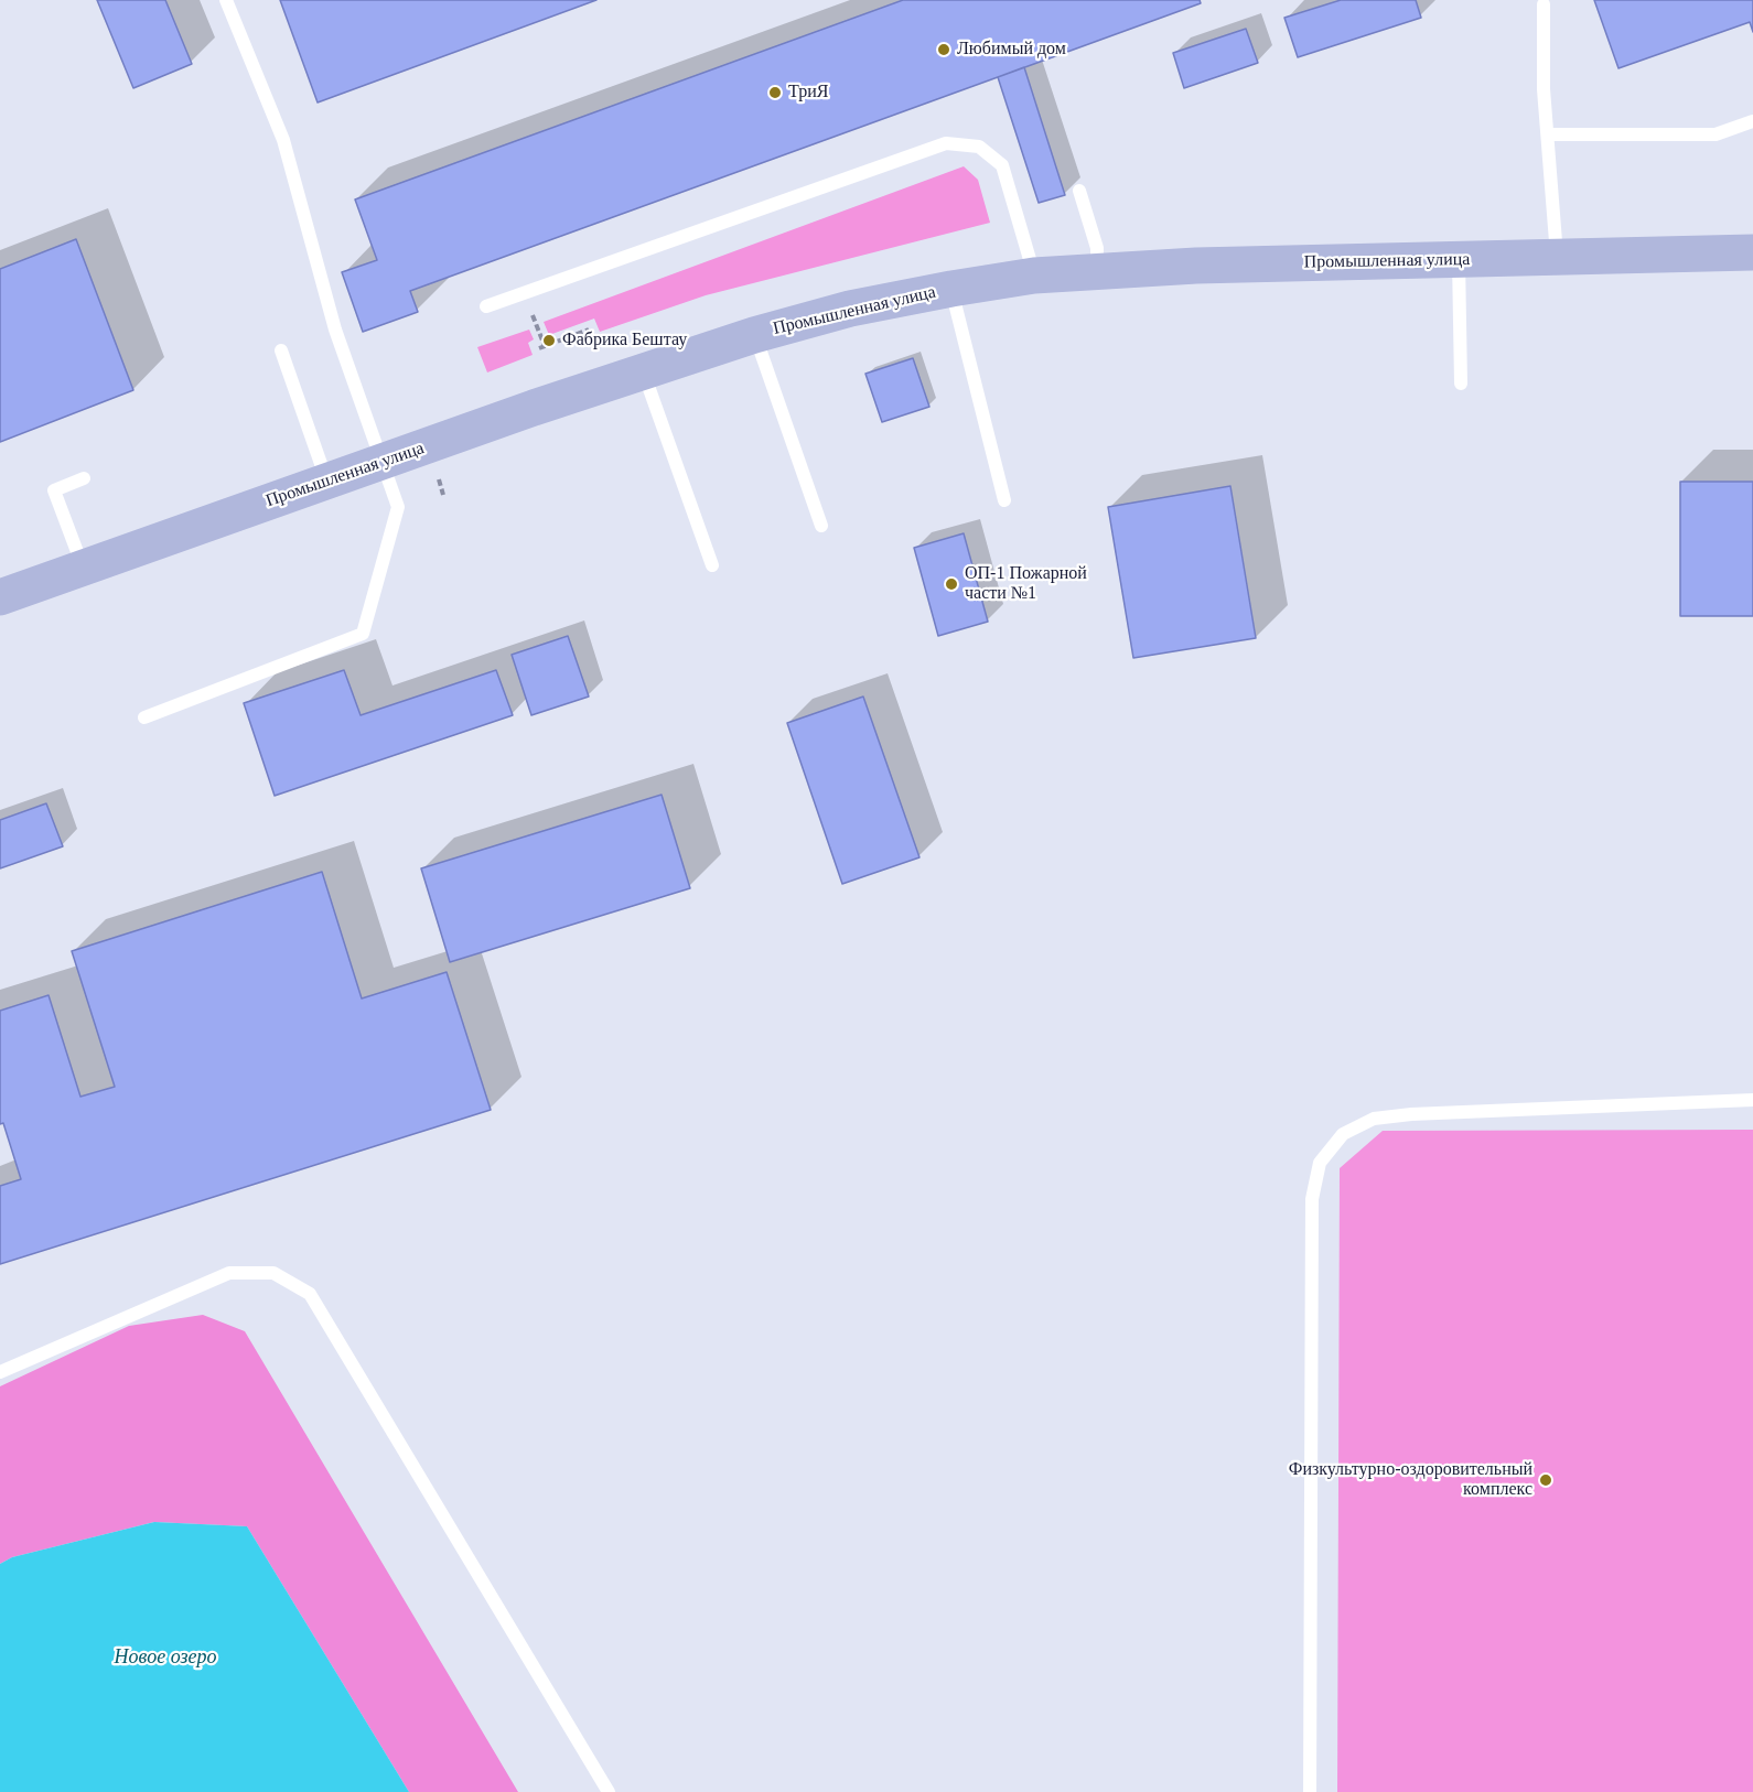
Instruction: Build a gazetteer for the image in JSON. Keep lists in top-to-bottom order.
{
  "streets": {
    "main road": ["Промышленная улица"]
  },
  "water": ["Новое озеро"],
  "places": [
    "Любимый дом",
    "ТриЯ",
    "Фабрика Бештау",
    "ОП-1 Пожарной части №1",
    "Физкультурно-оздоровительный комплекс"
  ]
}
